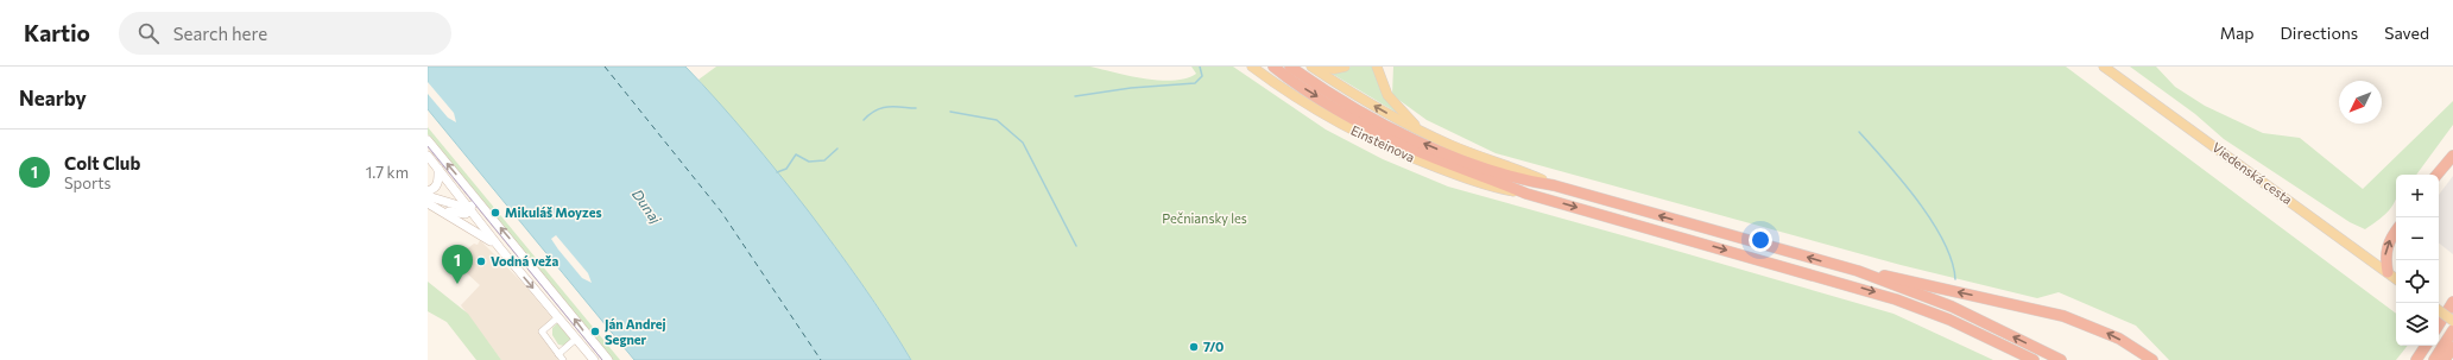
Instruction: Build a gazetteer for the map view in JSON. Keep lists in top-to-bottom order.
{
  "streets": {
    "main road": ["Einsteinova", "Viedenská cesta"]
  },
  "water": ["Dunaj"],
  "parks": ["Pečniansky les"],
  "places": [
    "Mikuláš Moyzes",
    "Vodná veža",
    "Ján Andrej Segner",
    "7/0"
  ],
  "north": "bottom left",
  "page": {
    "header": "Kartio",
    "search": "Search here",
    "nav": ["Map", "Directions", "Saved"],
    "heading": "Nearby",
    "list": [
      {
        "mark": "1",
        "name": "Colt Club",
        "note": "Sports",
        "value": "1.7 km"
      }
    ],
    "map_buttons": ["+", "−"],
    "pins": "1"
  }
}
